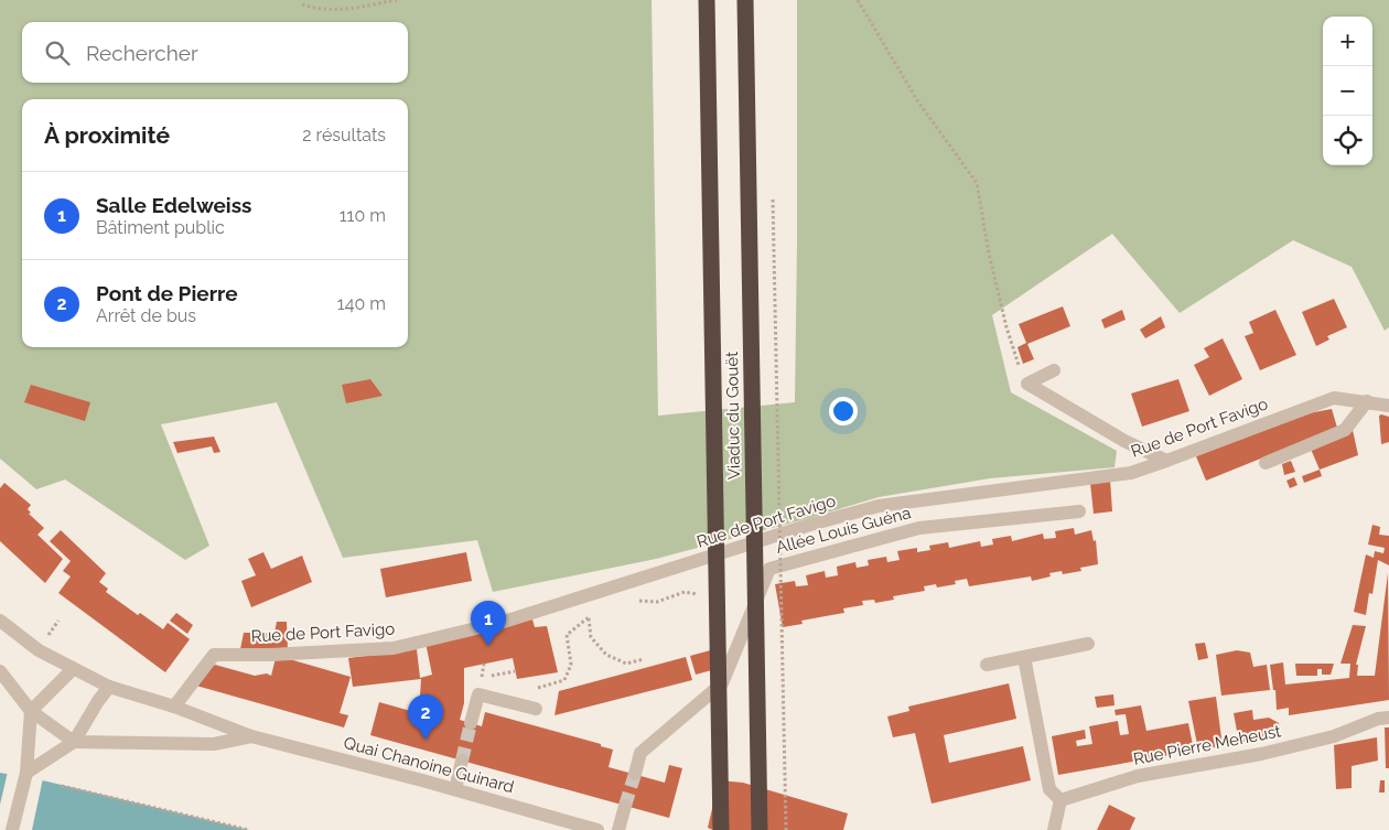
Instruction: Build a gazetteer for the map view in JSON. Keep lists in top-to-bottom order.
{
  "streets": {
    "highway": ["Viaduc du Gouët"],
    "street": [
      "Rue de Port Favigo",
      "Allée Louis Guéna",
      "Rue Pierre Meheust",
      "Quai Chanoine Guinard"
    ]
  },
  "crossings": [
    ["Rue de Port Favigo", "Quai Chanoine Guinard"]
  ],
  "page": {
    "map_buttons": ["+", "−"],
    "search": "Rechercher",
    "heading": ["À proximité", "2 résultats"],
    "list": [
      {
        "mark": "1",
        "name": "Salle Edelweiss",
        "note": "Bâtiment public",
        "value": "110 m"
      },
      {
        "mark": "2",
        "name": "Pont de Pierre",
        "note": "Arrêt de bus",
        "value": "140 m"
      }
    ],
    "pins": ["1", "2"]
  }
}
